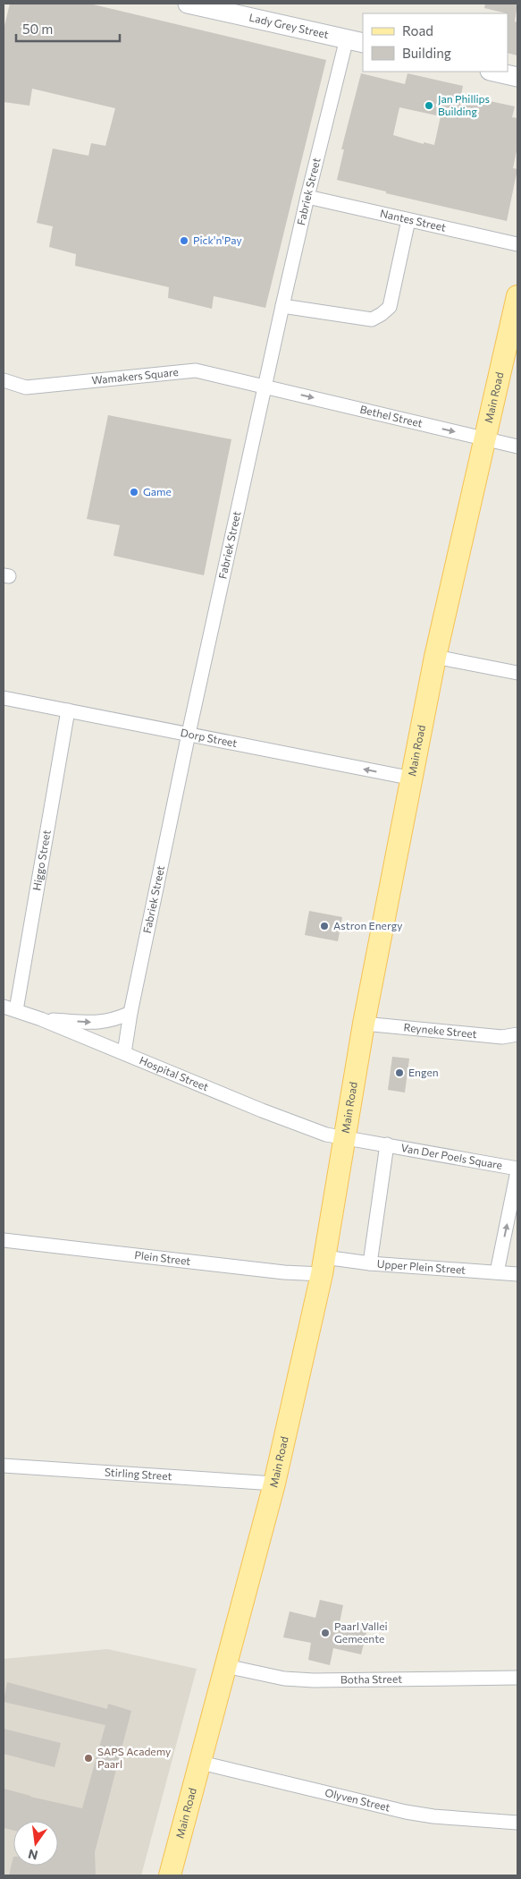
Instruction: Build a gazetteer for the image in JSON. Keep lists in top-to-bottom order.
{
  "streets": {
    "main road": ["Lady Grey Street", "Main Road"],
    "street": [
      "Fabriek Street",
      "Nantes Street",
      "Wamakers Square",
      "Bethel Street",
      "Dorp Street",
      "Higgo Street",
      "Reyneke Street",
      "Hospital Street",
      "Van Der Poels Square",
      "Plein Street",
      "Upper Plein Street",
      "Stirling Street",
      "Botha Street",
      "Olyven Street"
    ]
  },
  "crossings": [
    ["Lady Grey Street", "Fabriek Street"],
    ["Fabriek Street", "Nantes Street"],
    ["Fabriek Street", "Wamakers Square"],
    ["Fabriek Street", "Bethel Street"],
    ["Fabriek Street", "Dorp Street"],
    ["Fabriek Street", "Hospital Street"],
    ["Wamakers Square", "Bethel Street"],
    ["Main Road", "Bethel Street"],
    ["Main Road", "Dorp Street"],
    ["Main Road", "Reyneke Street"],
    ["Main Road", "Hospital Street"],
    ["Main Road", "Van Der Poels Square"],
    ["Main Road", "Plein Street"],
    ["Main Road", "Upper Plein Street"],
    ["Main Road", "Stirling Street"],
    ["Main Road", "Botha Street"],
    ["Main Road", "Olyven Street"],
    ["Dorp Street", "Higgo Street"],
    ["Higgo Street", "Hospital Street"],
    ["Hospital Street", "Van Der Poels Square"],
    ["Van Der Poels Square", "Upper Plein Street"],
    ["Plein Street", "Upper Plein Street"]
  ],
  "one_way": ["Bethel Street", "Dorp Street"],
  "places": [
    "Jan Phillips Building",
    "Pick'n'Pay",
    "Game",
    "Astron Energy",
    "Engen",
    "Paarl Vallei Gemeente",
    "SAPS Academy Paarl"
  ],
  "legend": ["Road", "Building"],
  "scale_bar": "50 m",
  "north": "bottom"
}
